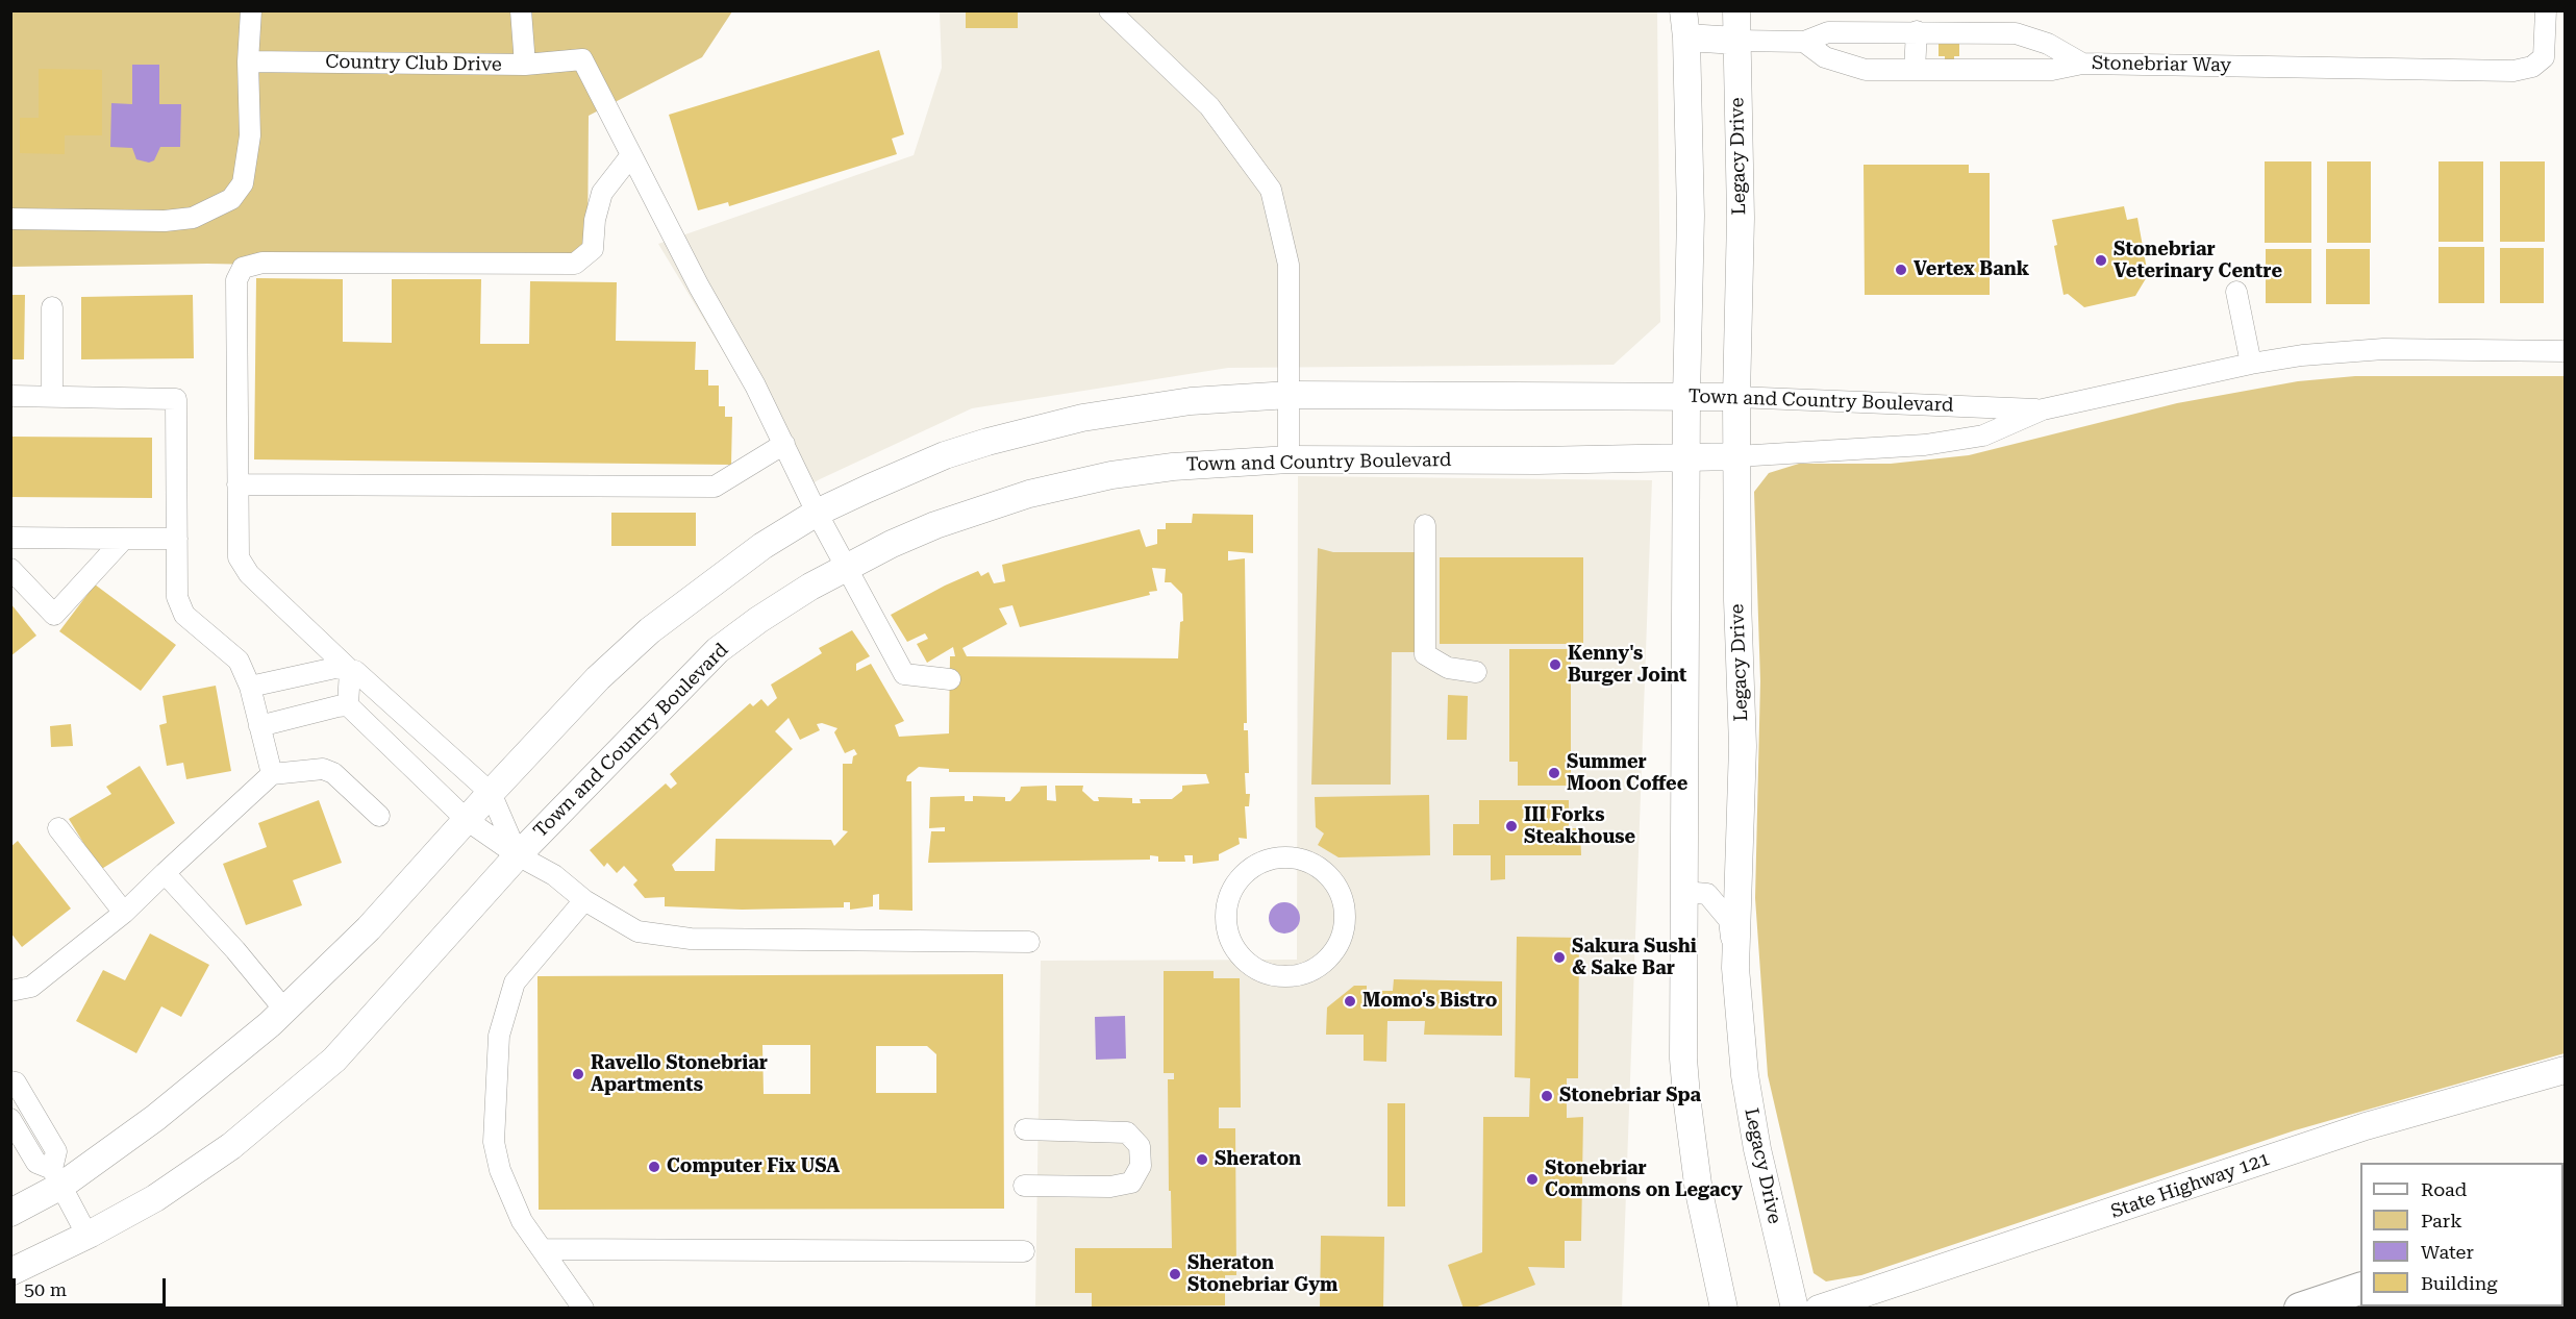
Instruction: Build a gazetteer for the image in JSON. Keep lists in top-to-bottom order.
{
  "streets": {
    "main road": ["Legacy Drive", "Town and Country Boulevard", "State Highway 121"],
    "street": ["Country Club Drive", "Stonebriar Way"]
  },
  "crossings": [
    ["Stonebriar Way", "Legacy Drive"],
    ["Legacy Drive", "Town and Country Boulevard"]
  ],
  "places": [
    "Stonebriar Veterinary Centre",
    "Vertex Bank",
    "Kenny's Burger Joint",
    "Summer Moon Coffee",
    "III Forks Steakhouse",
    "Sakura Sushi & Sake Bar",
    "Momo's Bistro",
    "Ravello Stonebriar Apartments",
    "Stonebriar Spa",
    "Sheraton",
    "Computer Fix USA",
    "Stonebriar Commons on Legacy",
    "Sheraton Stonebriar Gym"
  ],
  "legend": [
    "Road",
    "Park",
    "Water",
    "Building"
  ],
  "scale_bar": "50 m"
}
